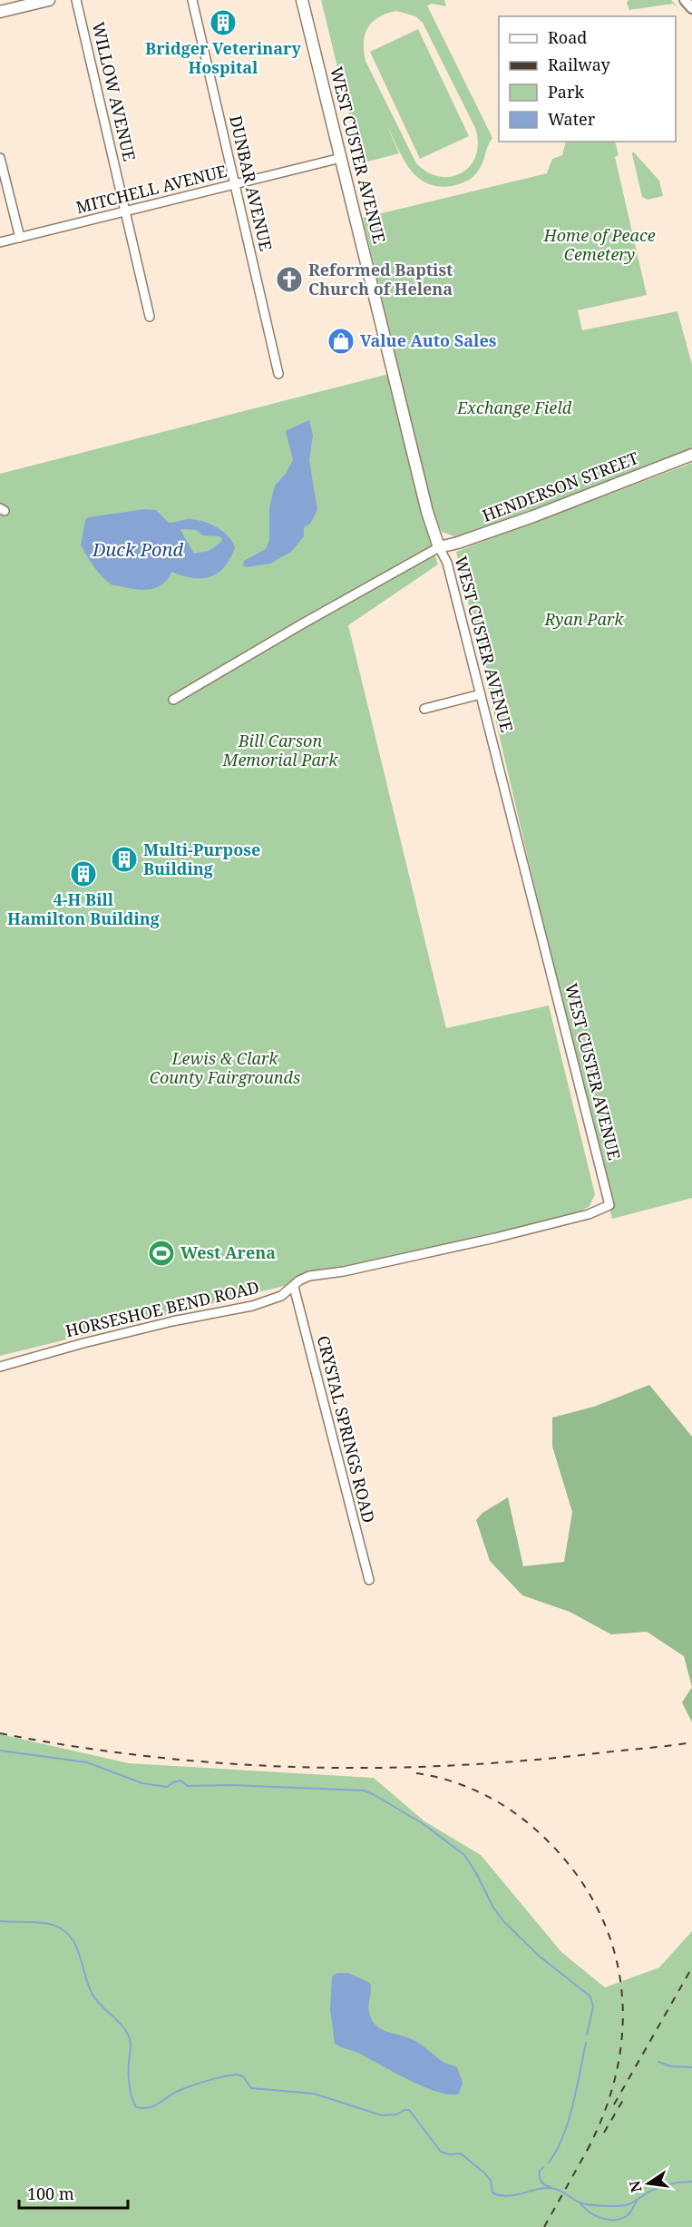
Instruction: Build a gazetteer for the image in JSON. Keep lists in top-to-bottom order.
{
  "streets": {
    "main road": ["WEST CUSTER AVENUE", "HENDERSON STREET"],
    "street": [
      "WILLOW AVENUE",
      "DUNBAR AVENUE",
      "MITCHELL AVENUE",
      "HORSESHOE BEND ROAD",
      "CRYSTAL SPRINGS ROAD"
    ]
  },
  "crossings": [
    ["WILLOW AVENUE", "MITCHELL AVENUE"],
    ["WEST CUSTER AVENUE", "MITCHELL AVENUE"],
    ["WEST CUSTER AVENUE", "HENDERSON STREET"],
    ["WEST CUSTER AVENUE", "HORSESHOE BEND ROAD"],
    ["DUNBAR AVENUE", "MITCHELL AVENUE"],
    ["HORSESHOE BEND ROAD", "CRYSTAL SPRINGS ROAD"]
  ],
  "water": ["Duck Pond"],
  "parks": [
    "Home of Peace Cemetery",
    "Exchange Field",
    "Ryan Park",
    "Bill Carson Memorial Park",
    "Lewis & Clark County Fairgrounds"
  ],
  "places": {
    "building": ["Bridger Veterinary Hospital", "Multi-Purpose Building", "4-H Bill Hamilton Building"],
    "church": ["Reformed Baptist Church of Helena"],
    "shop": ["Value Auto Sales"],
    "sports": ["West Arena"]
  },
  "legend": [
    "Road",
    "Railway",
    "Park",
    "Water"
  ],
  "scale_bar": "100 m",
  "north": "left"
}
